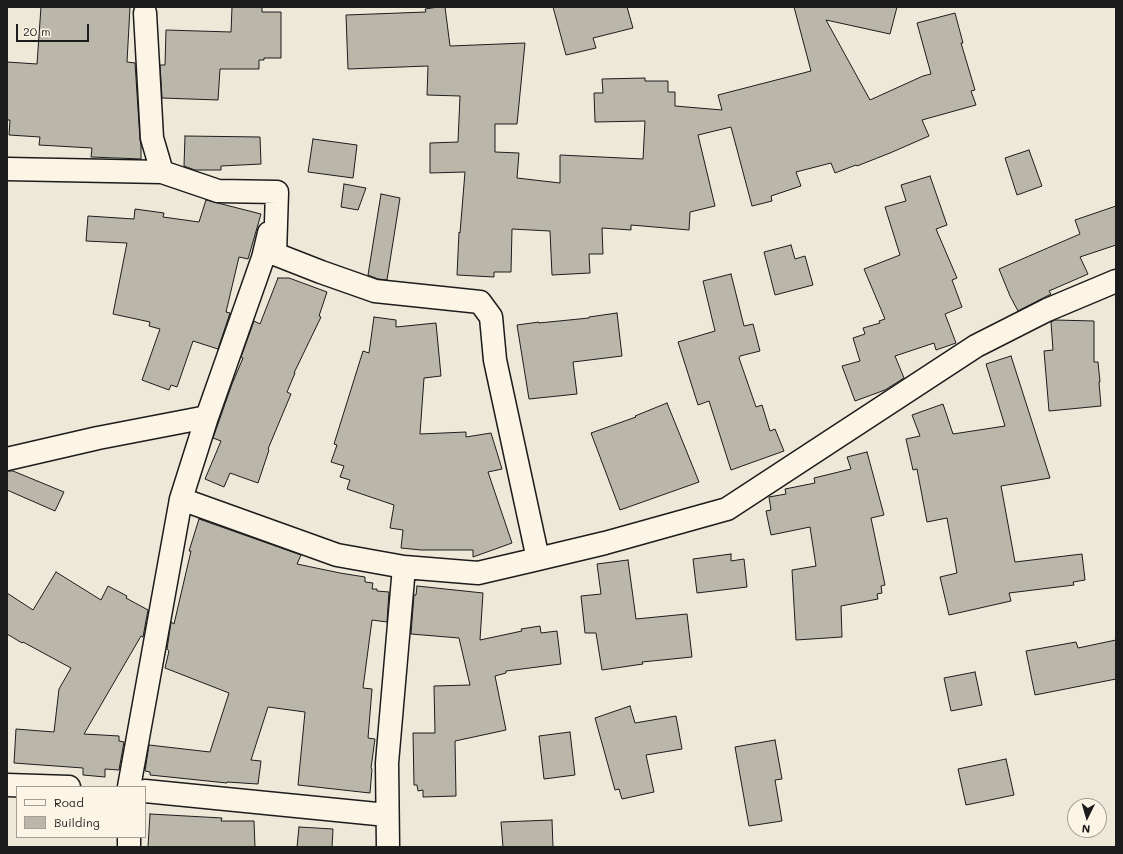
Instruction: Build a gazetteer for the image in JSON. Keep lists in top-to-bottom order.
{
  "legend": ["Road", "Building"],
  "scale_bar": "20 m",
  "north": "bottom"
}
